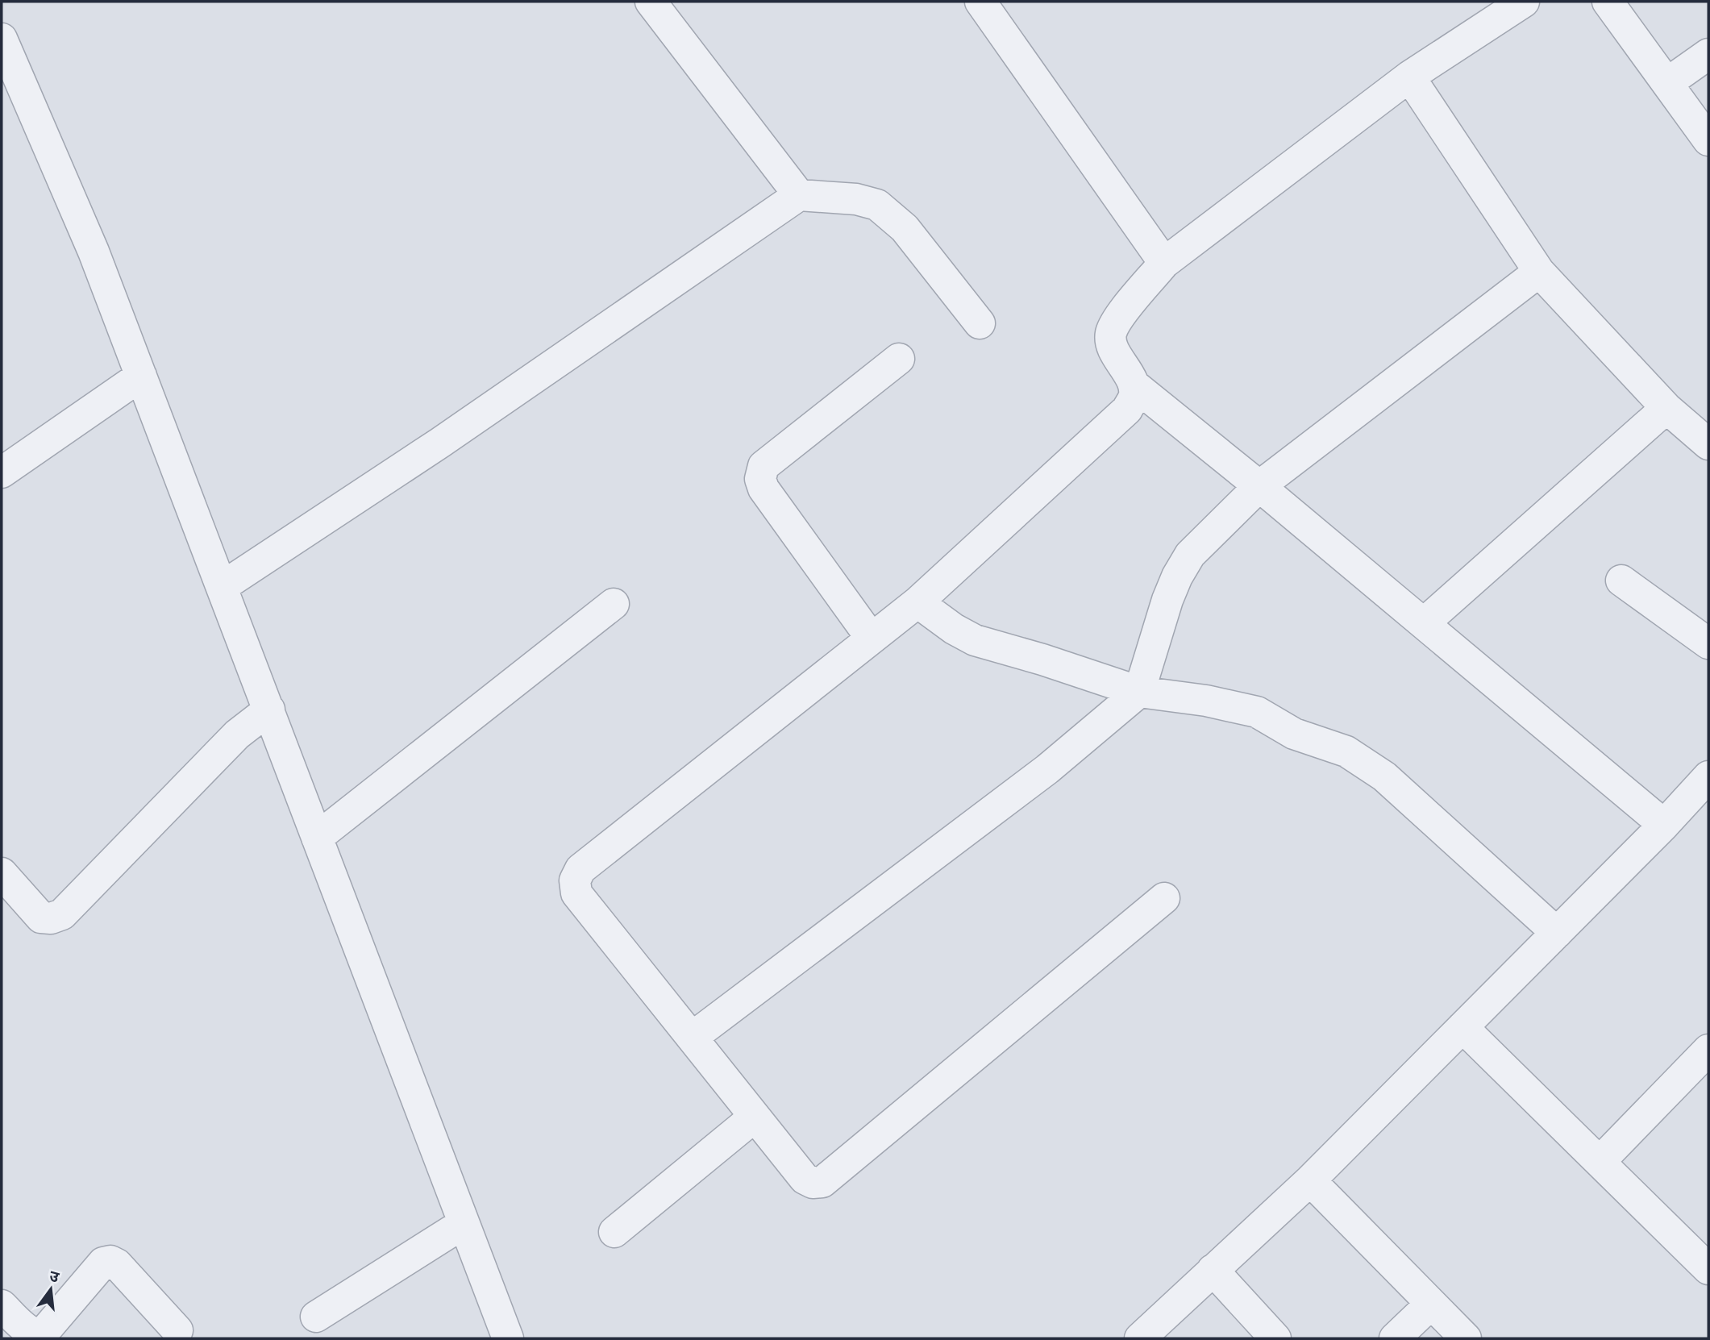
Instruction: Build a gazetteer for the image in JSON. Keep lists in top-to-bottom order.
{
  "north": "top"
}
